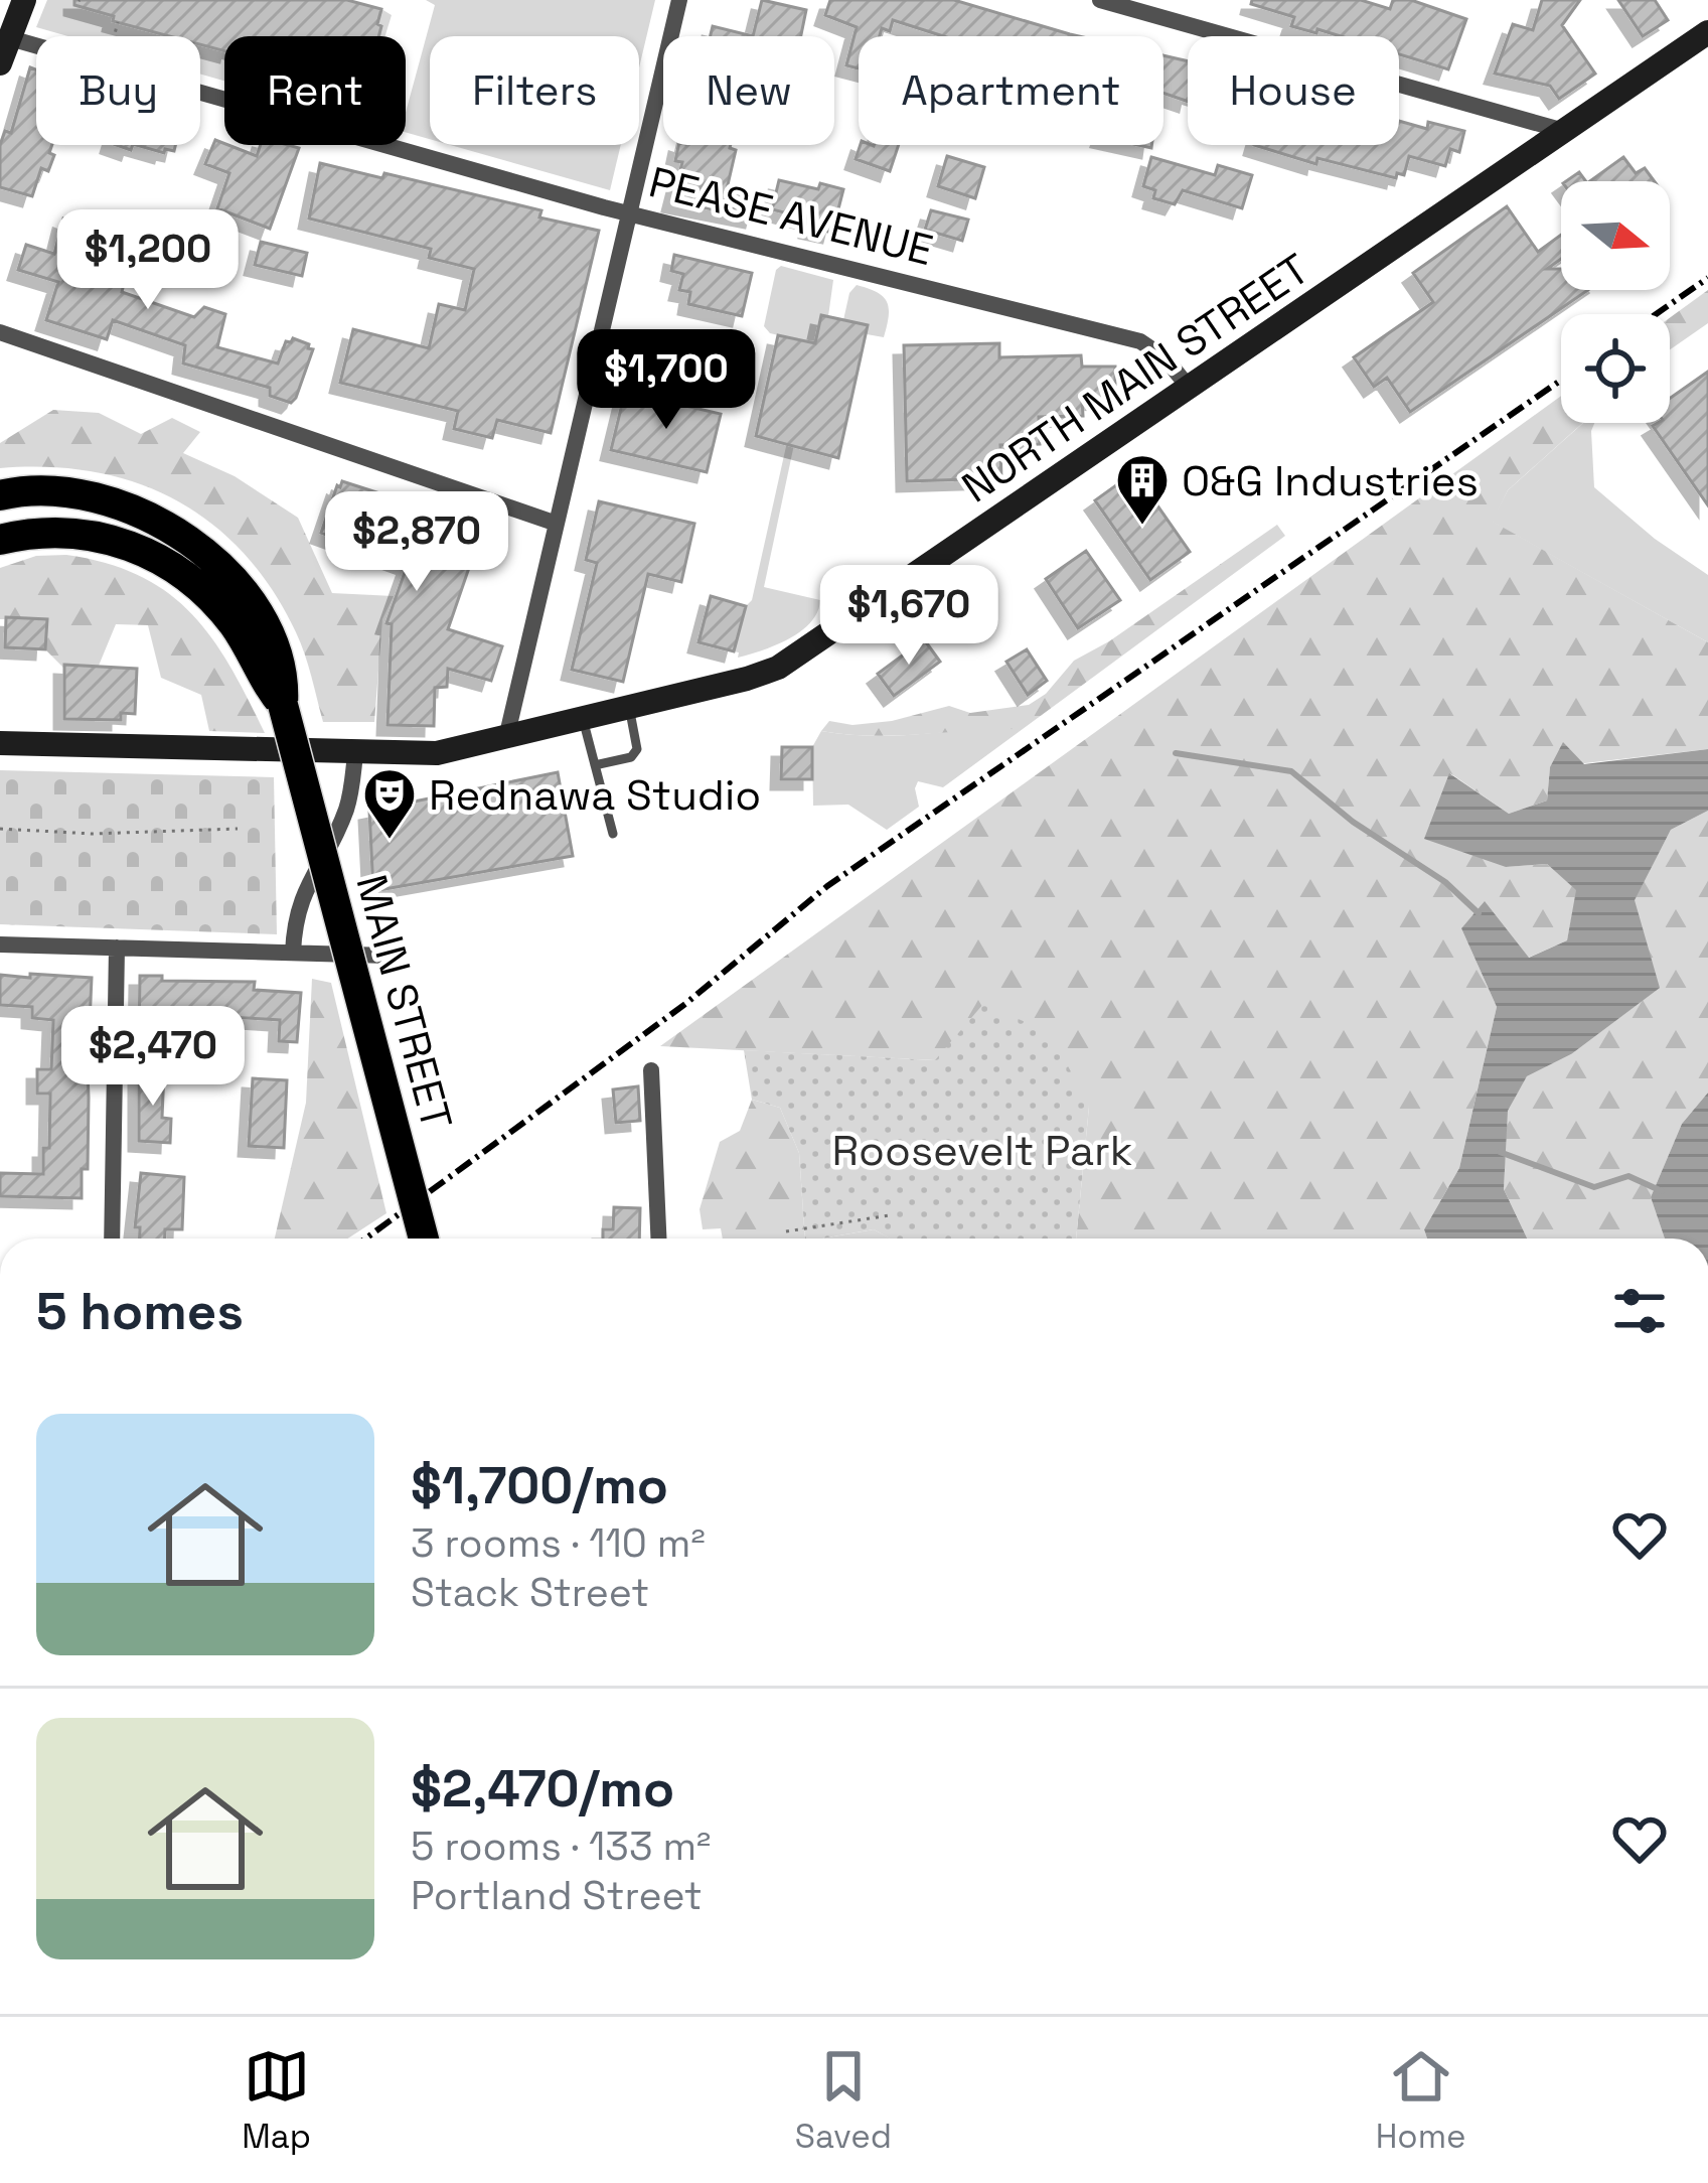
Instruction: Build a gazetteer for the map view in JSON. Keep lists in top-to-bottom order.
{
  "streets": {
    "highway": ["MAIN STREET"],
    "street": ["PEASE AVENUE", "NORTH MAIN STREET"]
  },
  "crossings": [
    ["PEASE AVENUE", "NORTH MAIN STREET"]
  ],
  "parks": ["Roosevelt Park"],
  "places": {
    "building": ["O&G Industries"],
    "theatre": ["Rednawa Studio"]
  },
  "north": "right",
  "page": {
    "chip": [
      "Buy",
      "Rent",
      "Filters",
      "New",
      "Apartment",
      "House"
    ],
    "price": [
      "$1,200",
      "$1,700",
      "$2,870",
      "$1,670",
      "$2,470"
    ],
    "heading": "5 homes",
    "list": [
      {
        "name": "$1,700/mo",
        "note": "3 rooms · 110 m² · Stack Street"
      },
      {
        "name": "$2,470/mo",
        "note": "5 rooms · 133 m² · Portland Street"
      }
    ],
    "tabs": ["Map", "Saved", "Home"]
  }
}
